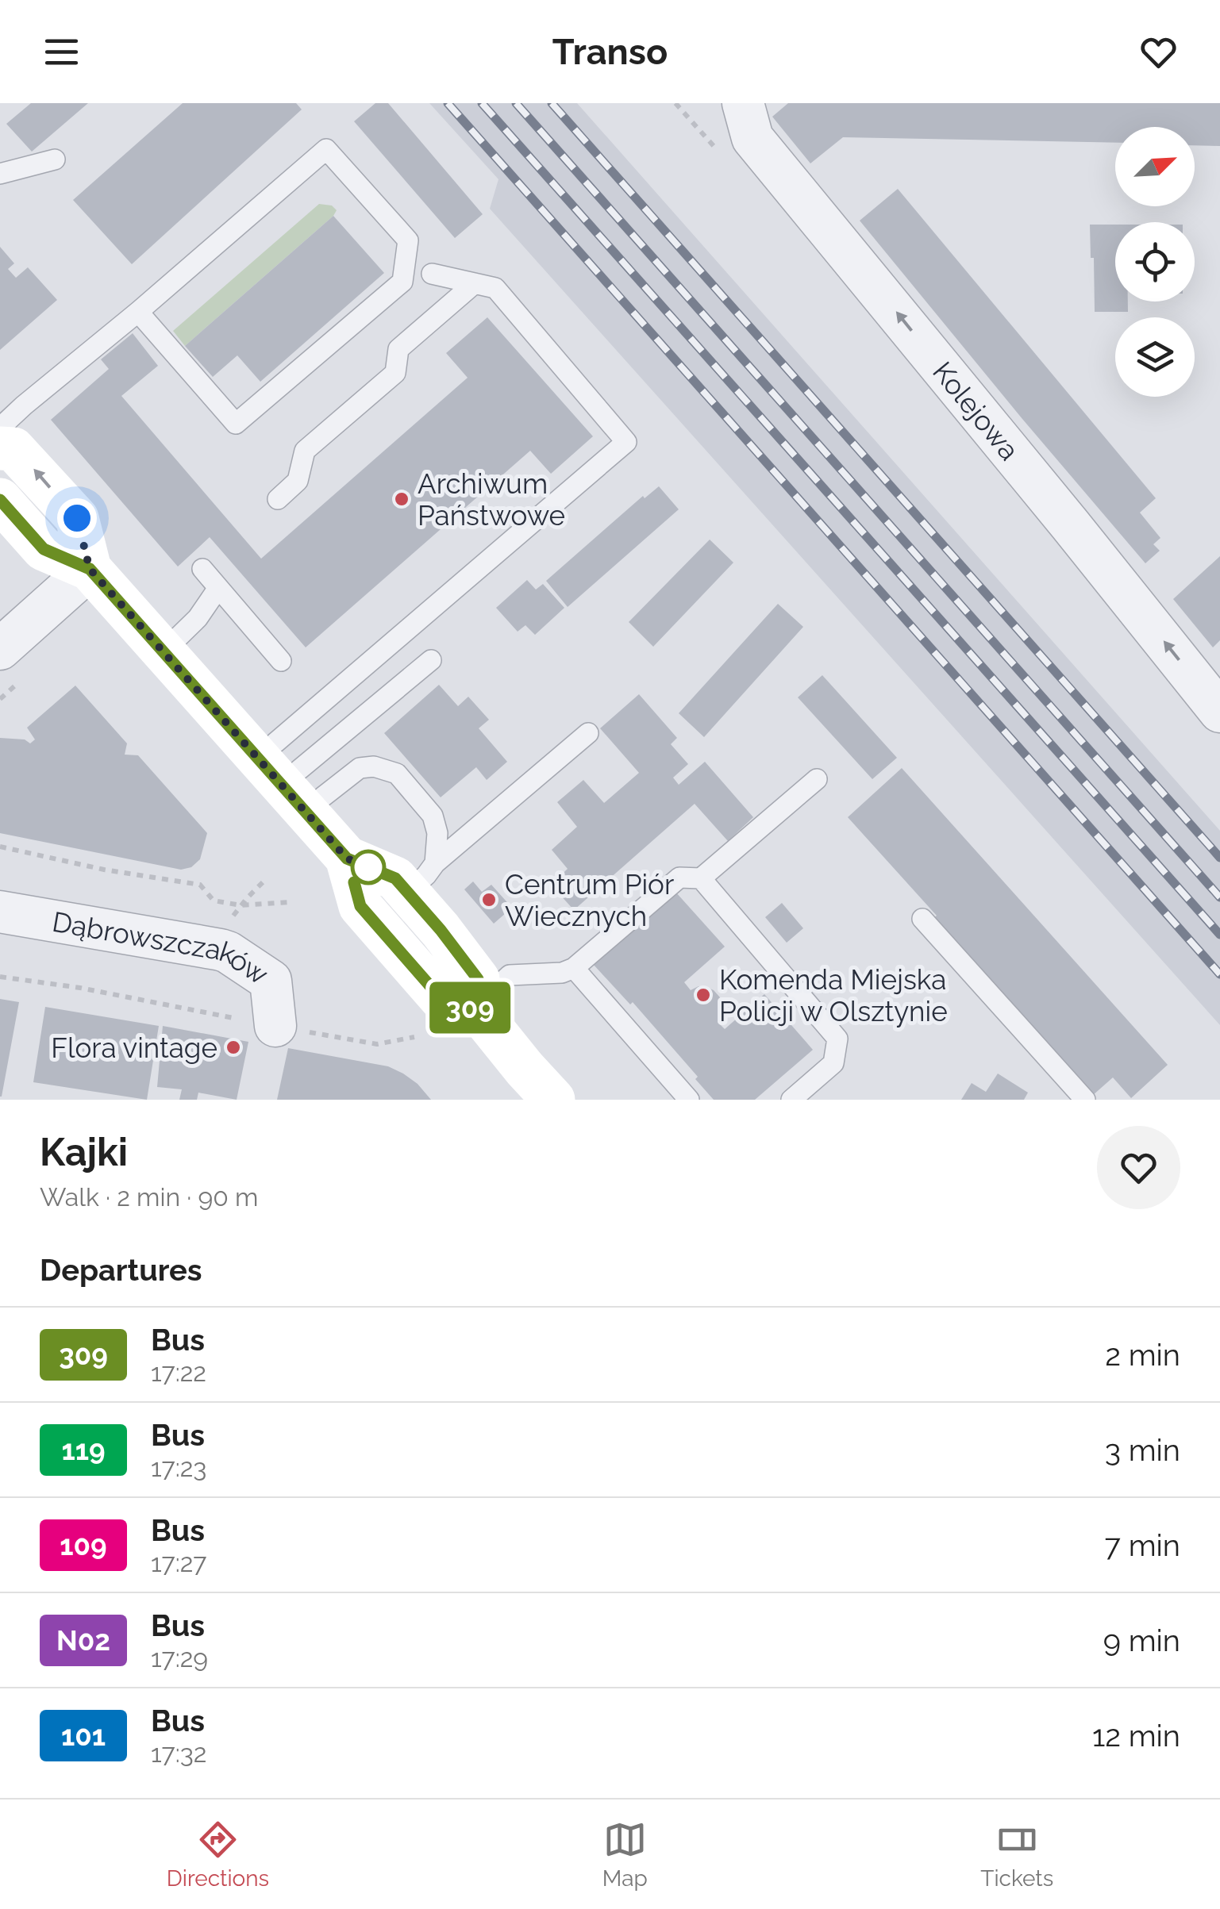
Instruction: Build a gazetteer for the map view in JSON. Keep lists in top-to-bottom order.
{
  "streets": {
    "street": ["Kolejowa", "Dąbrowszczaków"]
  },
  "one_way": ["Kolejowa"],
  "places": [
    "Archiwum Państwowe",
    "Centrum Piór Wiecznych",
    "Komenda Miejska Policji w Olsztynie",
    "Flora vintage"
  ],
  "lines": ["bus line 309"],
  "north": "top right",
  "page": {
    "header": "Transo",
    "on_map": "309",
    "heading": [
      ["Kajki", "Walk · 2 min · 90 m"],
      "Departures"
    ],
    "list": [
      {
        "mark": "309",
        "name": "Bus",
        "note": "17:22",
        "value": "2 min"
      },
      {
        "mark": "119",
        "name": "Bus",
        "note": "17:23",
        "value": "3 min"
      },
      {
        "mark": "109",
        "name": "Bus",
        "note": "17:27",
        "value": "7 min"
      },
      {
        "mark": "N02",
        "name": "Bus",
        "note": "17:29",
        "value": "9 min"
      },
      {
        "mark": "101",
        "name": "Bus",
        "note": "17:32",
        "value": "12 min"
      }
    ],
    "tabs": ["Directions", "Map", "Tickets"]
  }
}
